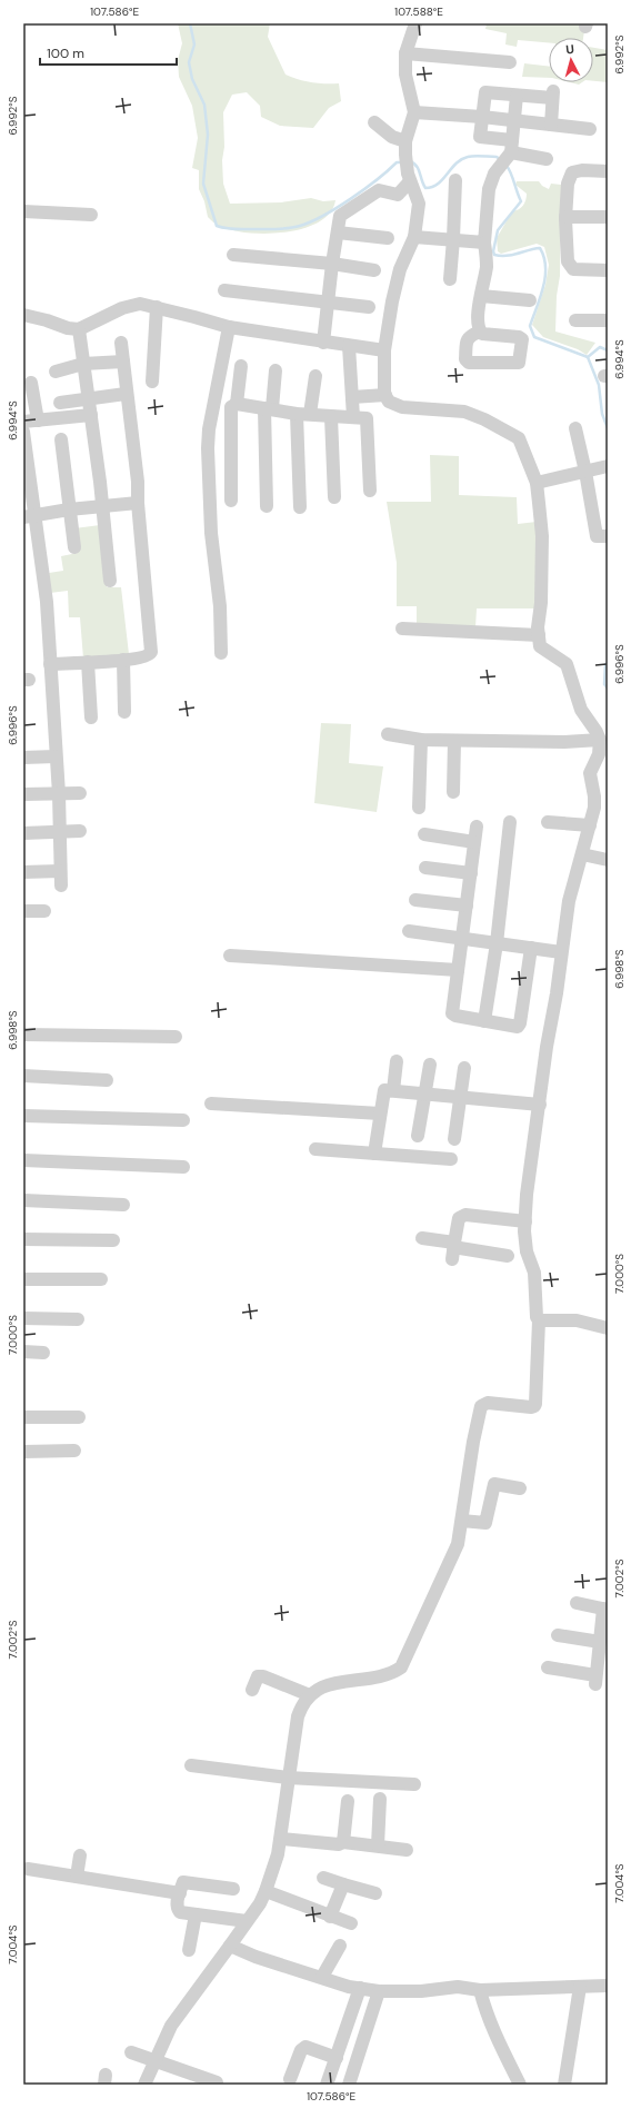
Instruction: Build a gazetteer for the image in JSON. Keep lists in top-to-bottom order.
{
  "scale_bar": "100 m",
  "north": "top",
  "coordinates": [
    "107.586°E",
    "107.588°E",
    "6.992°S",
    "6.994°S",
    "6.996°S",
    "6.998°S",
    "7.000°S",
    "7.002°S",
    "7.004°S"
  ]
}
